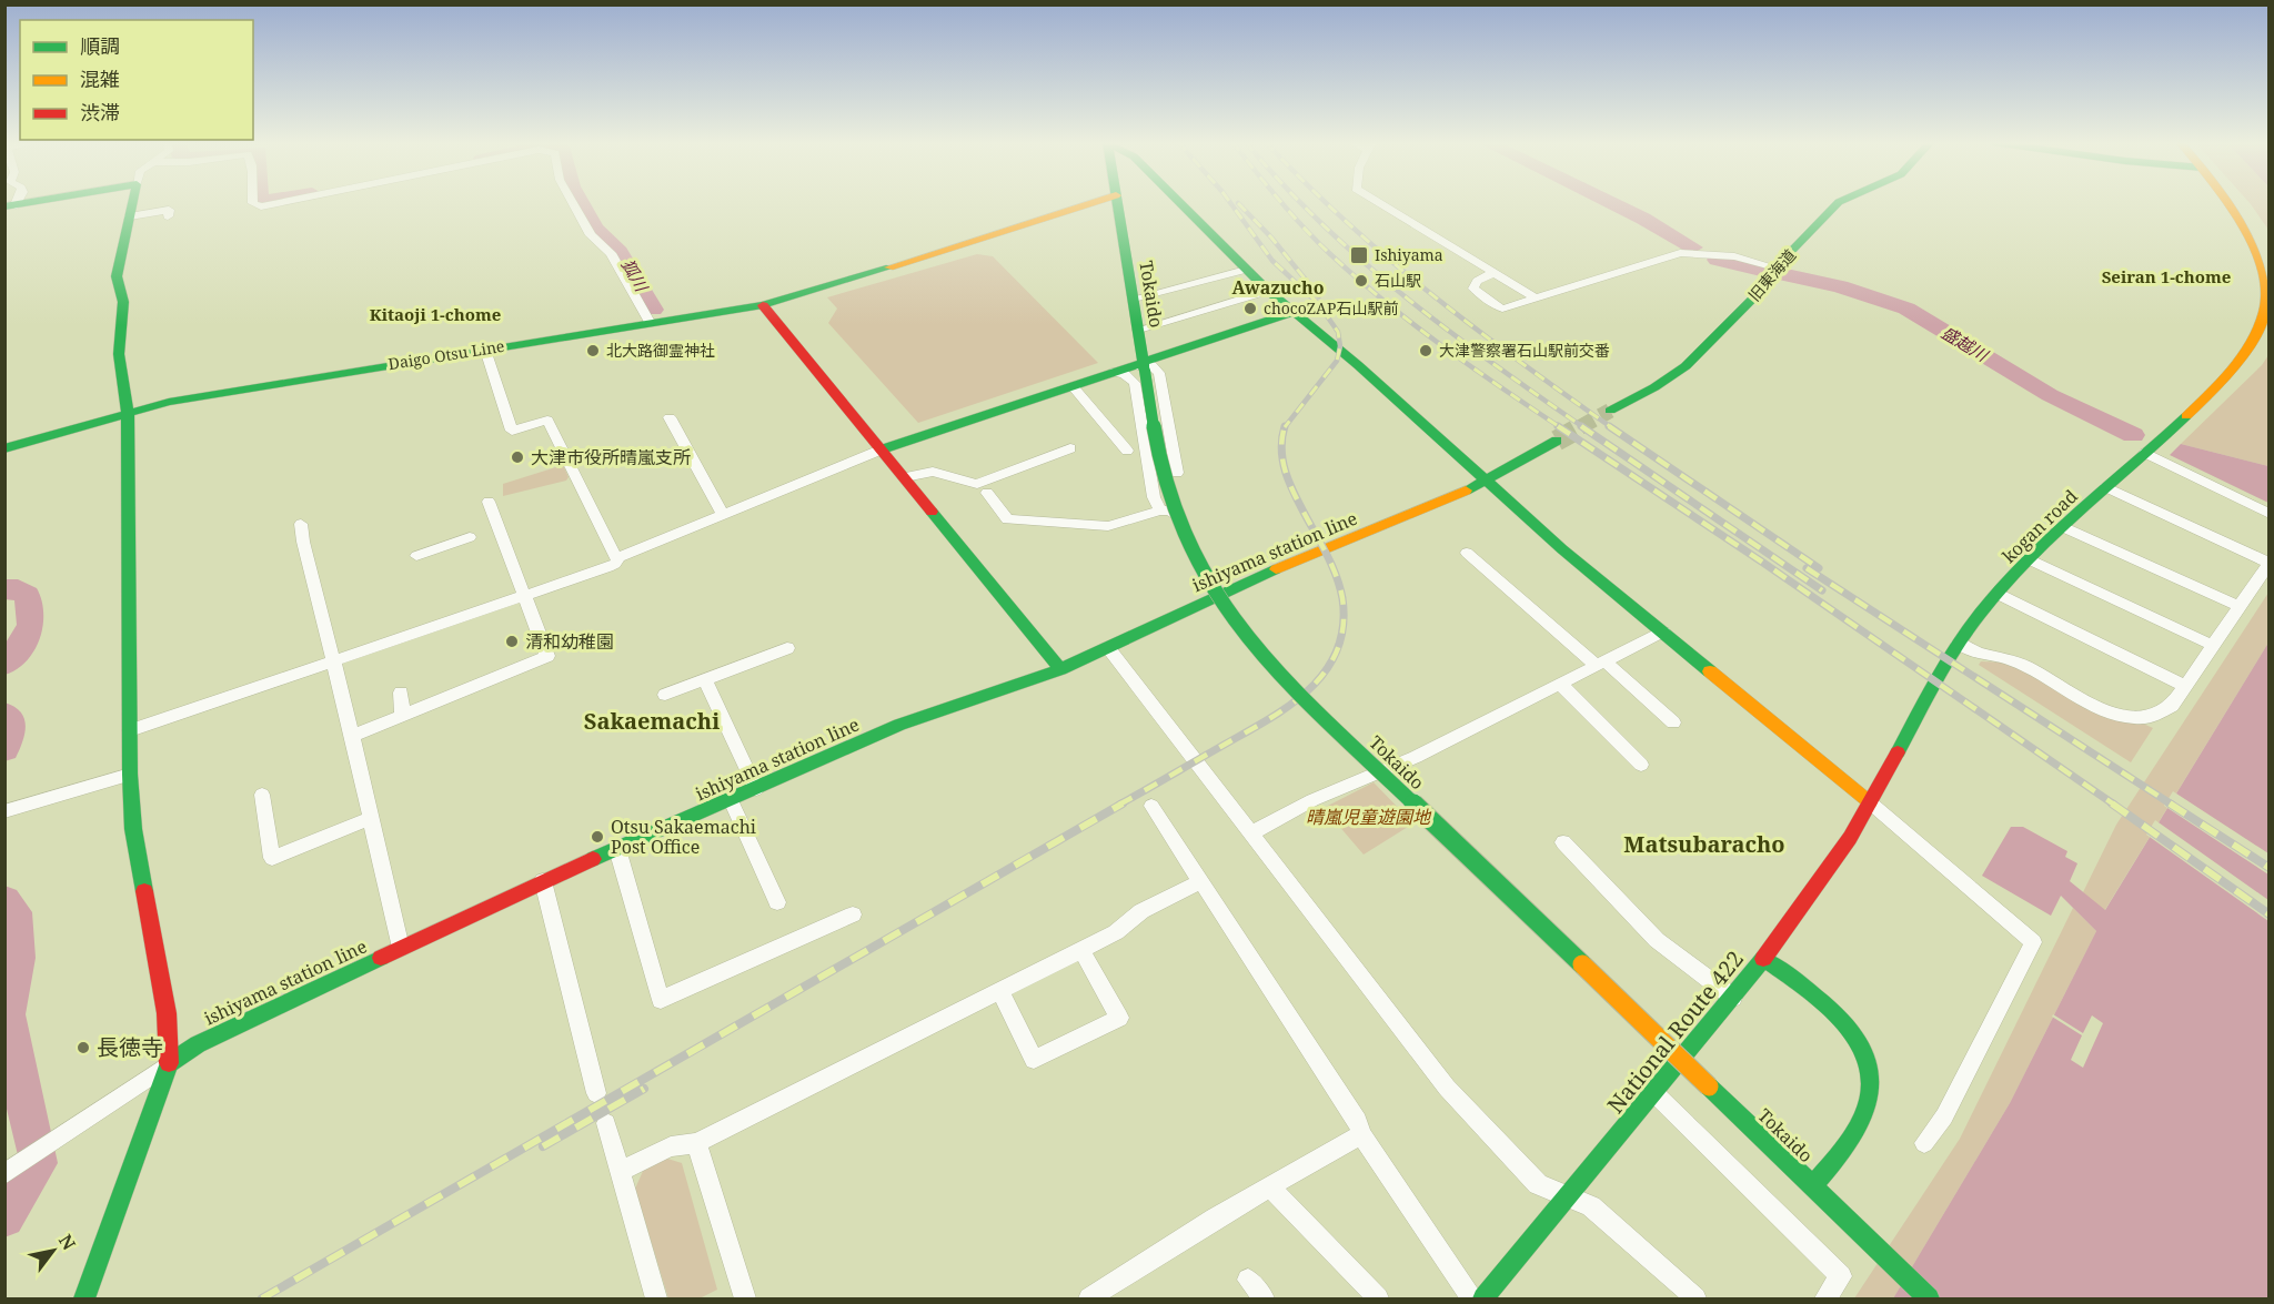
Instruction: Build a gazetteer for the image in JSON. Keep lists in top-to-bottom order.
{
  "streets": {
    "main road": [
      "旧東海道",
      "Tokaido",
      "Daigo Otsu Line",
      "kogan road",
      "ishiyama station line",
      "National Route 422"
    ]
  },
  "crossings": [
    ["Tokaido", "National Route 422"],
    ["kogan road", "National Route 422"]
  ],
  "districts": [
    "Seiran 1-chome",
    "Awazucho",
    "Kitaoji 1-chome",
    "Sakaemachi",
    "Matsubaracho"
  ],
  "water": ["狐川", "盛越川"],
  "parks": ["晴嵐児童遊園地"],
  "places": {
    "transit": ["Ishiyama"],
    "other": [
      "石山駅",
      "chocoZAP石山駅前",
      "北大路御霊神社",
      "大津警察署石山駅前交番",
      "大津市役所晴嵐支所",
      "清和幼稚園",
      "Otsu Sakaemachi Post Office",
      "長徳寺"
    ]
  },
  "legend": ["順調", "混雑", "渋滞"],
  "north": "top right"
}
